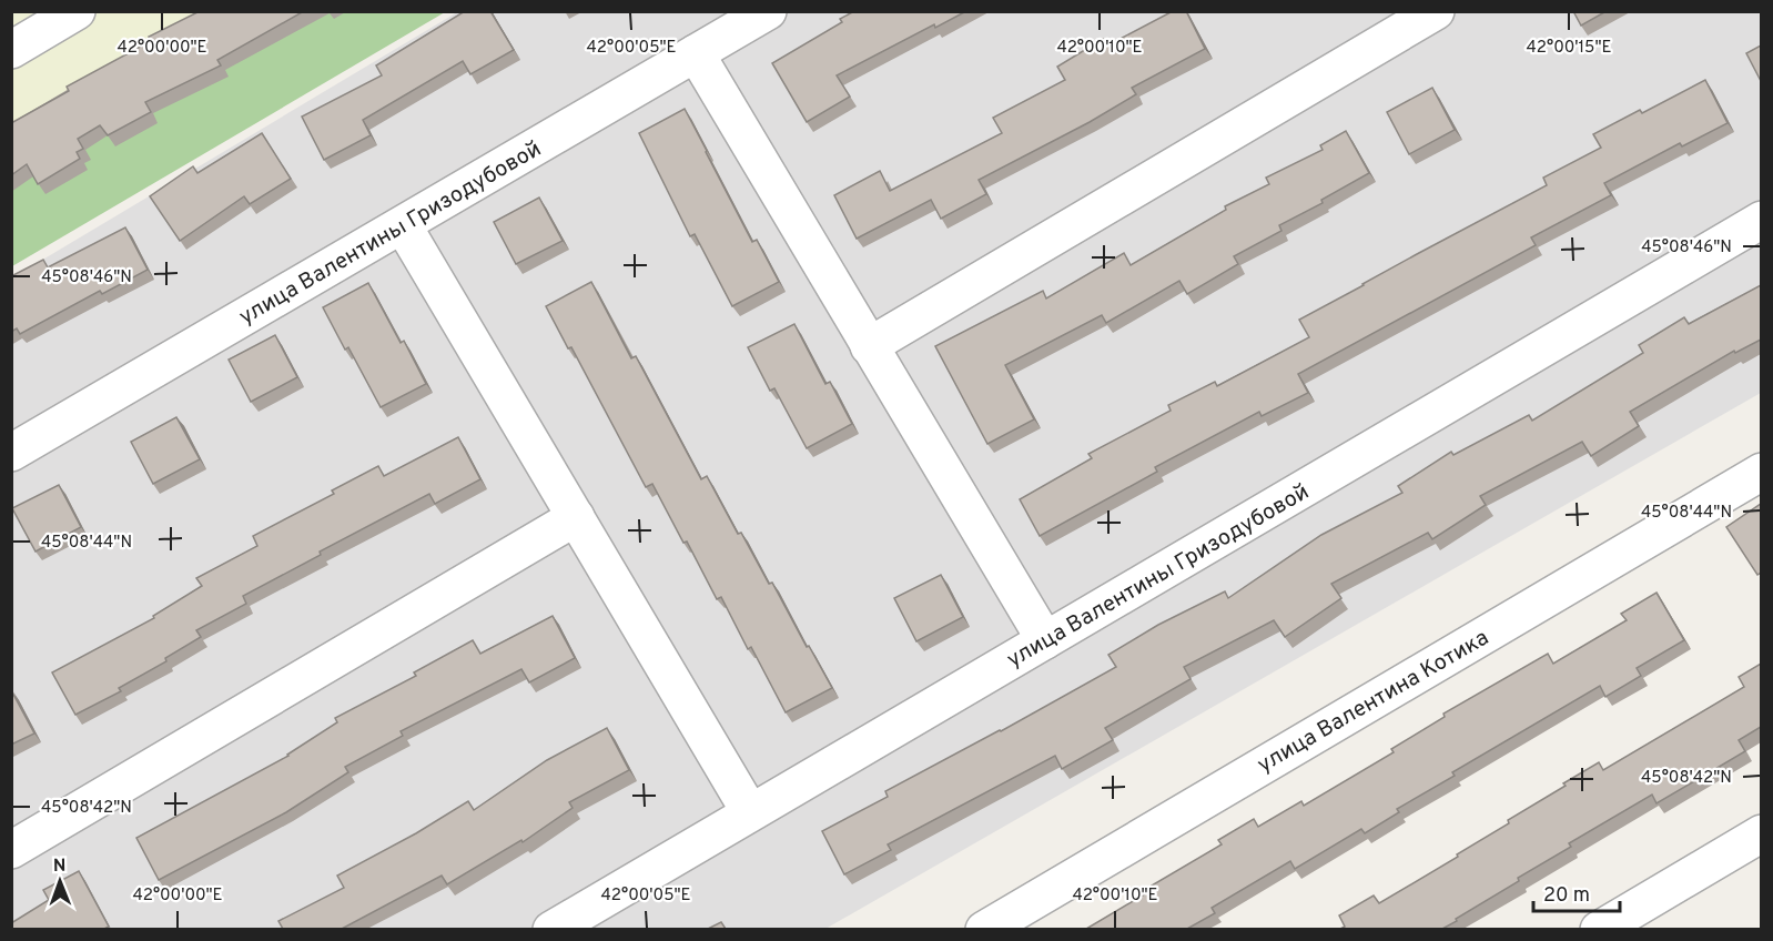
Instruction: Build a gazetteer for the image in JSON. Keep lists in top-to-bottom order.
{
  "streets": {
    "street": ["улица Валентины Гризодубовой", "улица Валентина Котика"]
  },
  "scale_bar": "20 m",
  "north": "top",
  "coordinates": [
    "42°00'00\"E",
    "42°00'05\"E",
    "42°00'10\"E",
    "42°00'15\"E",
    "45°08'46\"N",
    "45°08'44\"N",
    "45°08'42\"N"
  ]
}
